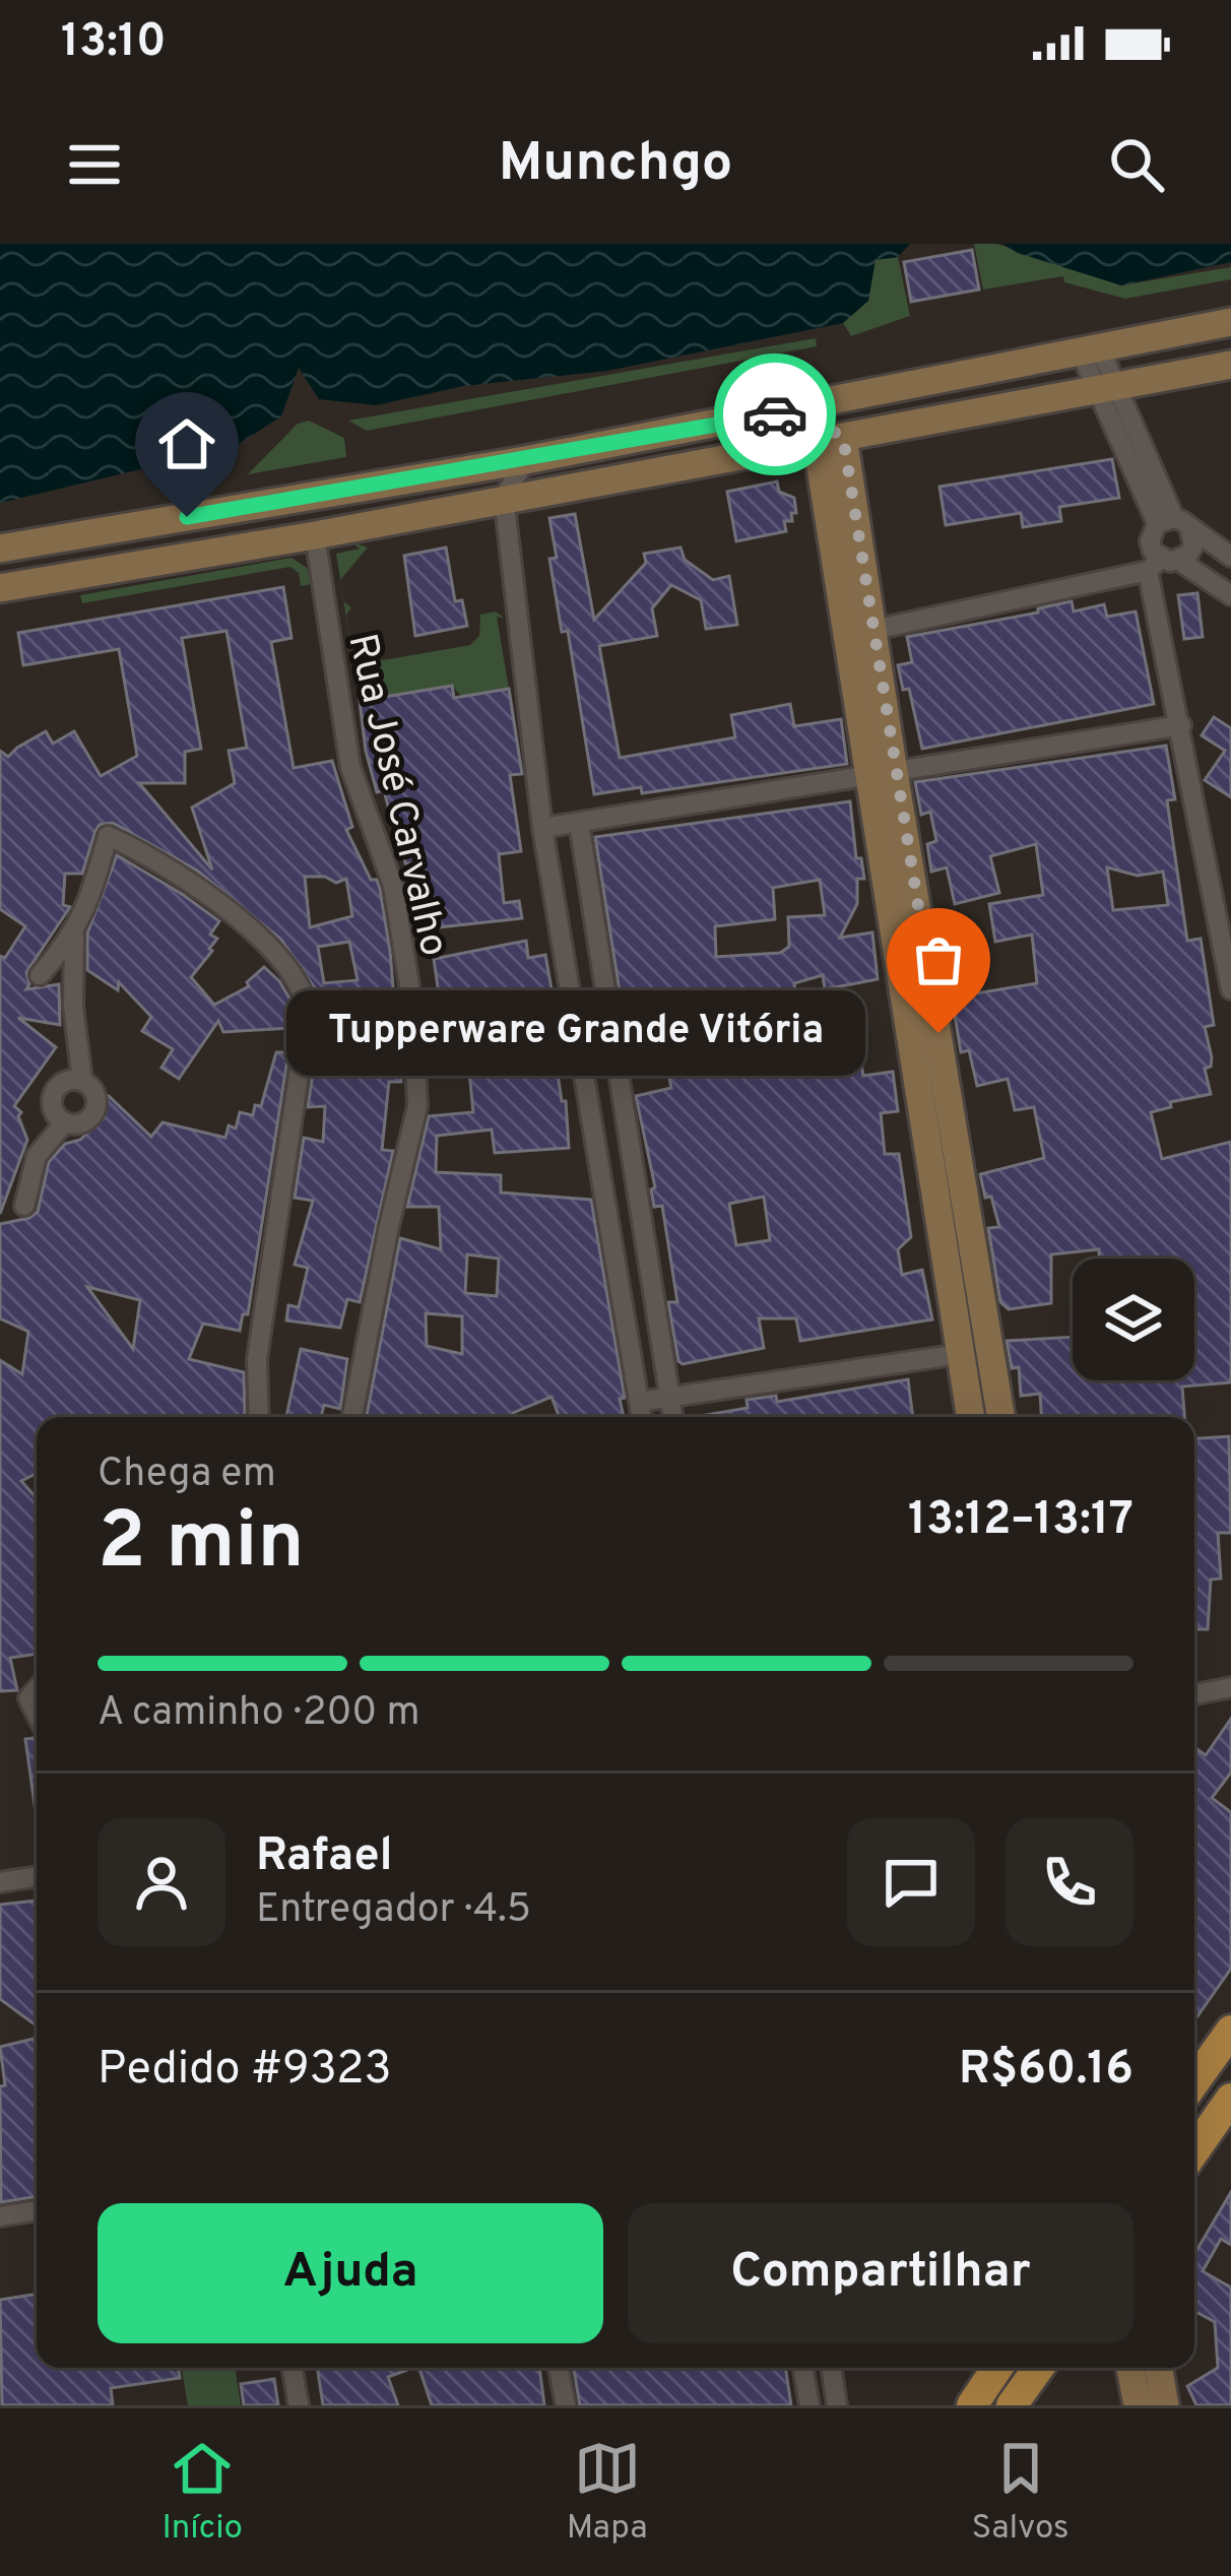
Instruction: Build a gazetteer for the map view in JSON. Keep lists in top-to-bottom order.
{
  "streets": {
    "street": ["Rua José Carvalho"]
  },
  "places": ["Tupperware Grande Vitória"],
  "page": {
    "status": "13:10",
    "header": "Munchgo",
    "bubble": "Tupperware Grande Vitória",
    "heading": ["2 min", "Chega em", "13:12–13:17"],
    "panel": [
      "Rafael",
      "Entregador · 4.5",
      "Pedido #9323",
      "R$60.16"
    ],
    "bar": "A caminho · 200 m",
    "buttons": ["Ajuda", "Compartilhar"],
    "tabs": ["Início", "Mapa", "Salvos"]
  }
}
